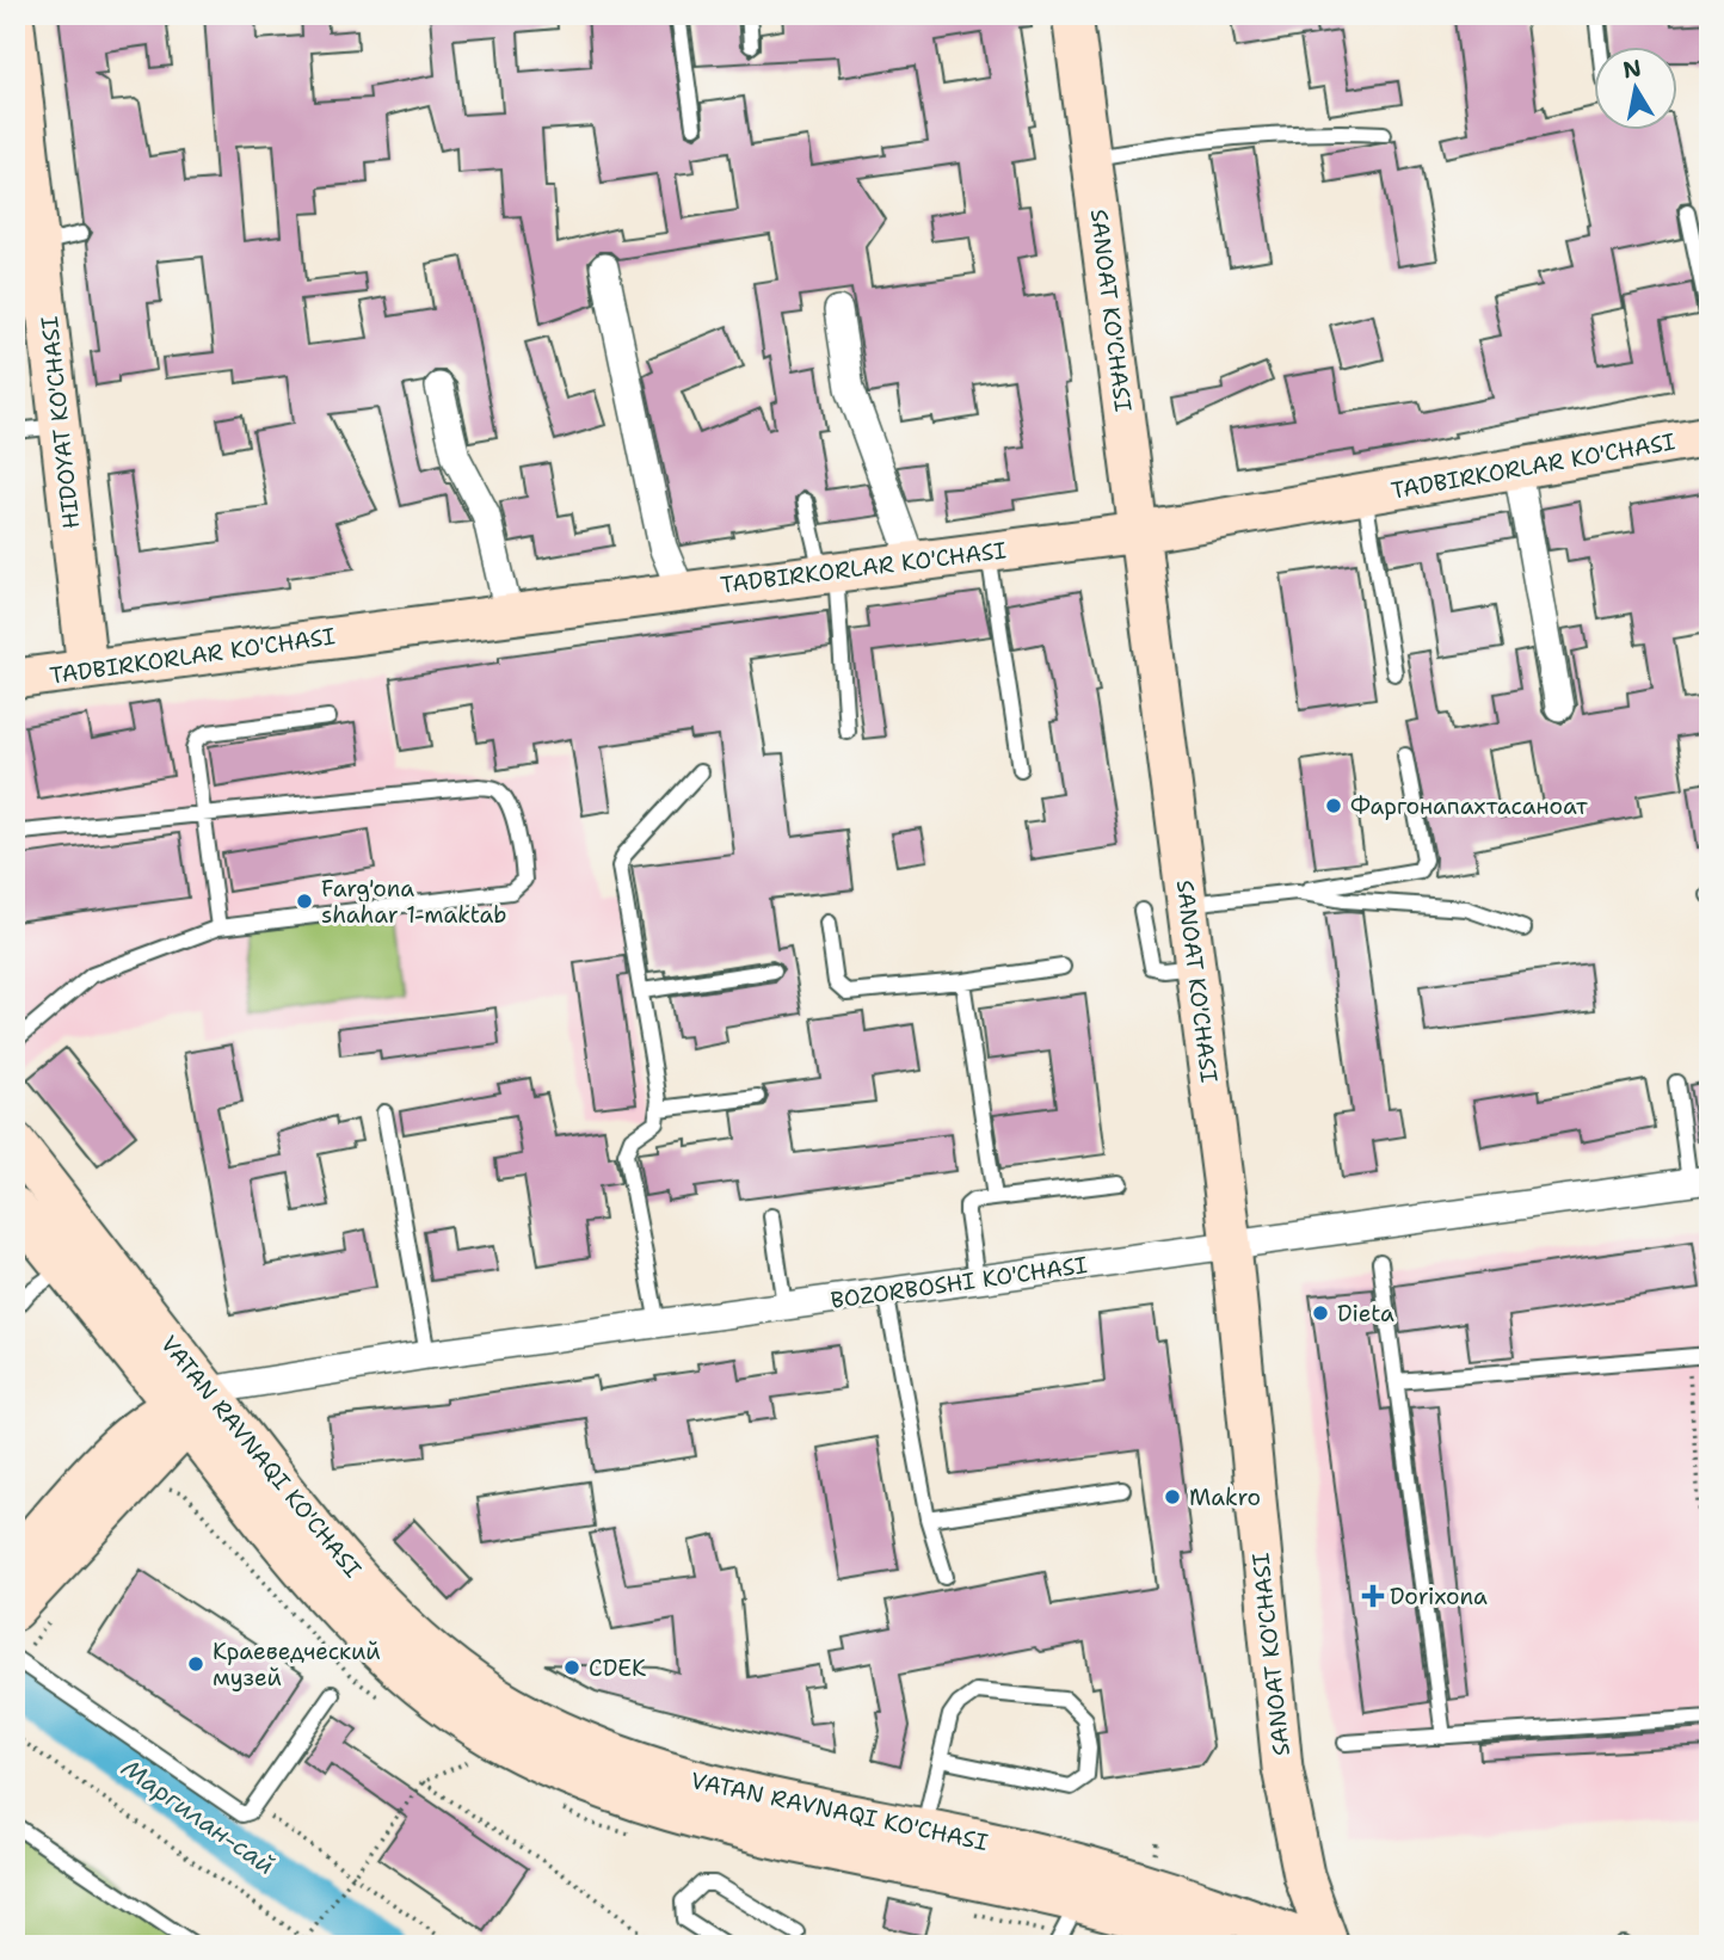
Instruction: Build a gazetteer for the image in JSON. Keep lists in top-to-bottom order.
{
  "streets": {
    "main road": [
      "SANOAT KO'CHASI",
      "HIDOYAT KO'CHASI",
      "TADBIRKORLAR KO'CHASI",
      "VATAN RAVNAQI KO'CHASI"
    ],
    "street": ["BOZORBOSHI KO'CHASI"]
  },
  "crossings": [
    ["SANOAT KO'CHASI", "TADBIRKORLAR KO'CHASI"],
    ["SANOAT KO'CHASI", "BOZORBOSHI KO'CHASI"],
    ["HIDOYAT KO'CHASI", "TADBIRKORLAR KO'CHASI"],
    ["BOZORBOSHI KO'CHASI", "VATAN RAVNAQI KO'CHASI"]
  ],
  "water": ["Маргилан-сай"],
  "places": {
    "other": [
      "Фаргонапахтасаноат",
      "Farg'ona shahar 1-maktab",
      "Dieta",
      "Makro",
      "Краеведческий музей",
      "CDEK"
    ],
    "health": ["Dorixona"]
  },
  "north": "top"
}
